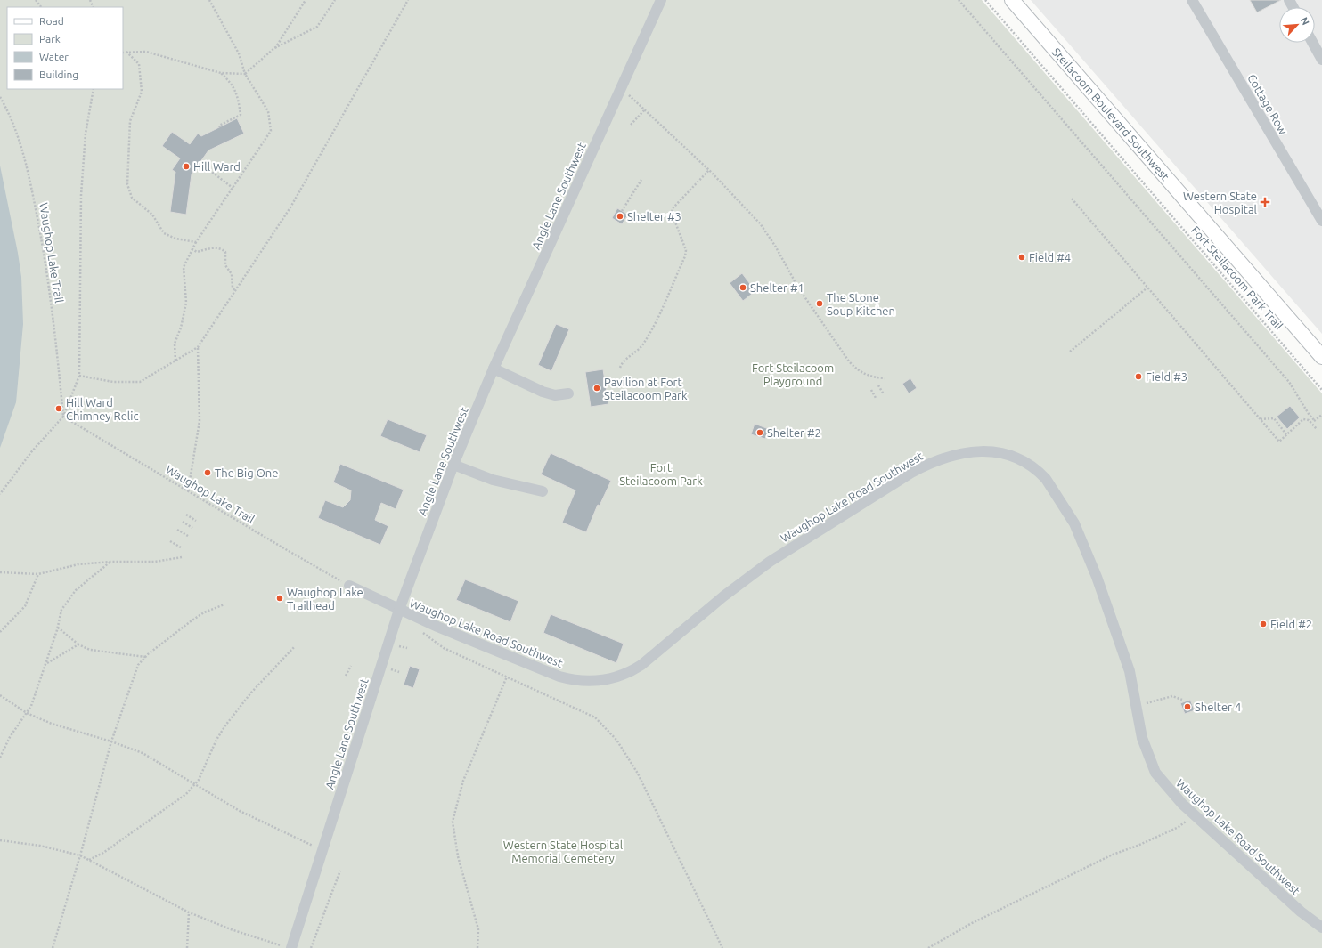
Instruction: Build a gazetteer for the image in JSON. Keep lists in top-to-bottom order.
{
  "streets": {
    "main road": ["Steilacoom Boulevard Southwest"],
    "street": ["Cottage Row", "Angle Lane Southwest", "Waughop Lake Road Southwest"],
    "path": ["Waughop Lake Trail", "Fort Steilacoom Park Trail"]
  },
  "crossings": [
    ["Angle Lane Southwest", "Waughop Lake Road Southwest"],
    ["Waughop Lake Trail", "Waughop Lake Road Southwest"]
  ],
  "parks": ["Fort Steilacoom Playground", "Fort Steilacoom Park", "Western State Hospital Memorial Cemetery"],
  "places": {
    "other": [
      "Hill Ward",
      "Shelter #3",
      "Field #4",
      "Shelter #1",
      "The Stone Soup Kitchen",
      "Field #3",
      "Pavilion at Fort Steilacoom Park",
      "Hill Ward Chimney Relic",
      "Shelter #2",
      "The Big One",
      "Waughop Lake Trailhead",
      "Field #2",
      "Shelter 4"
    ],
    "health": ["Western State Hospital"]
  },
  "legend": [
    "Road",
    "Park",
    "Water",
    "Building"
  ],
  "north": "top right"
}
